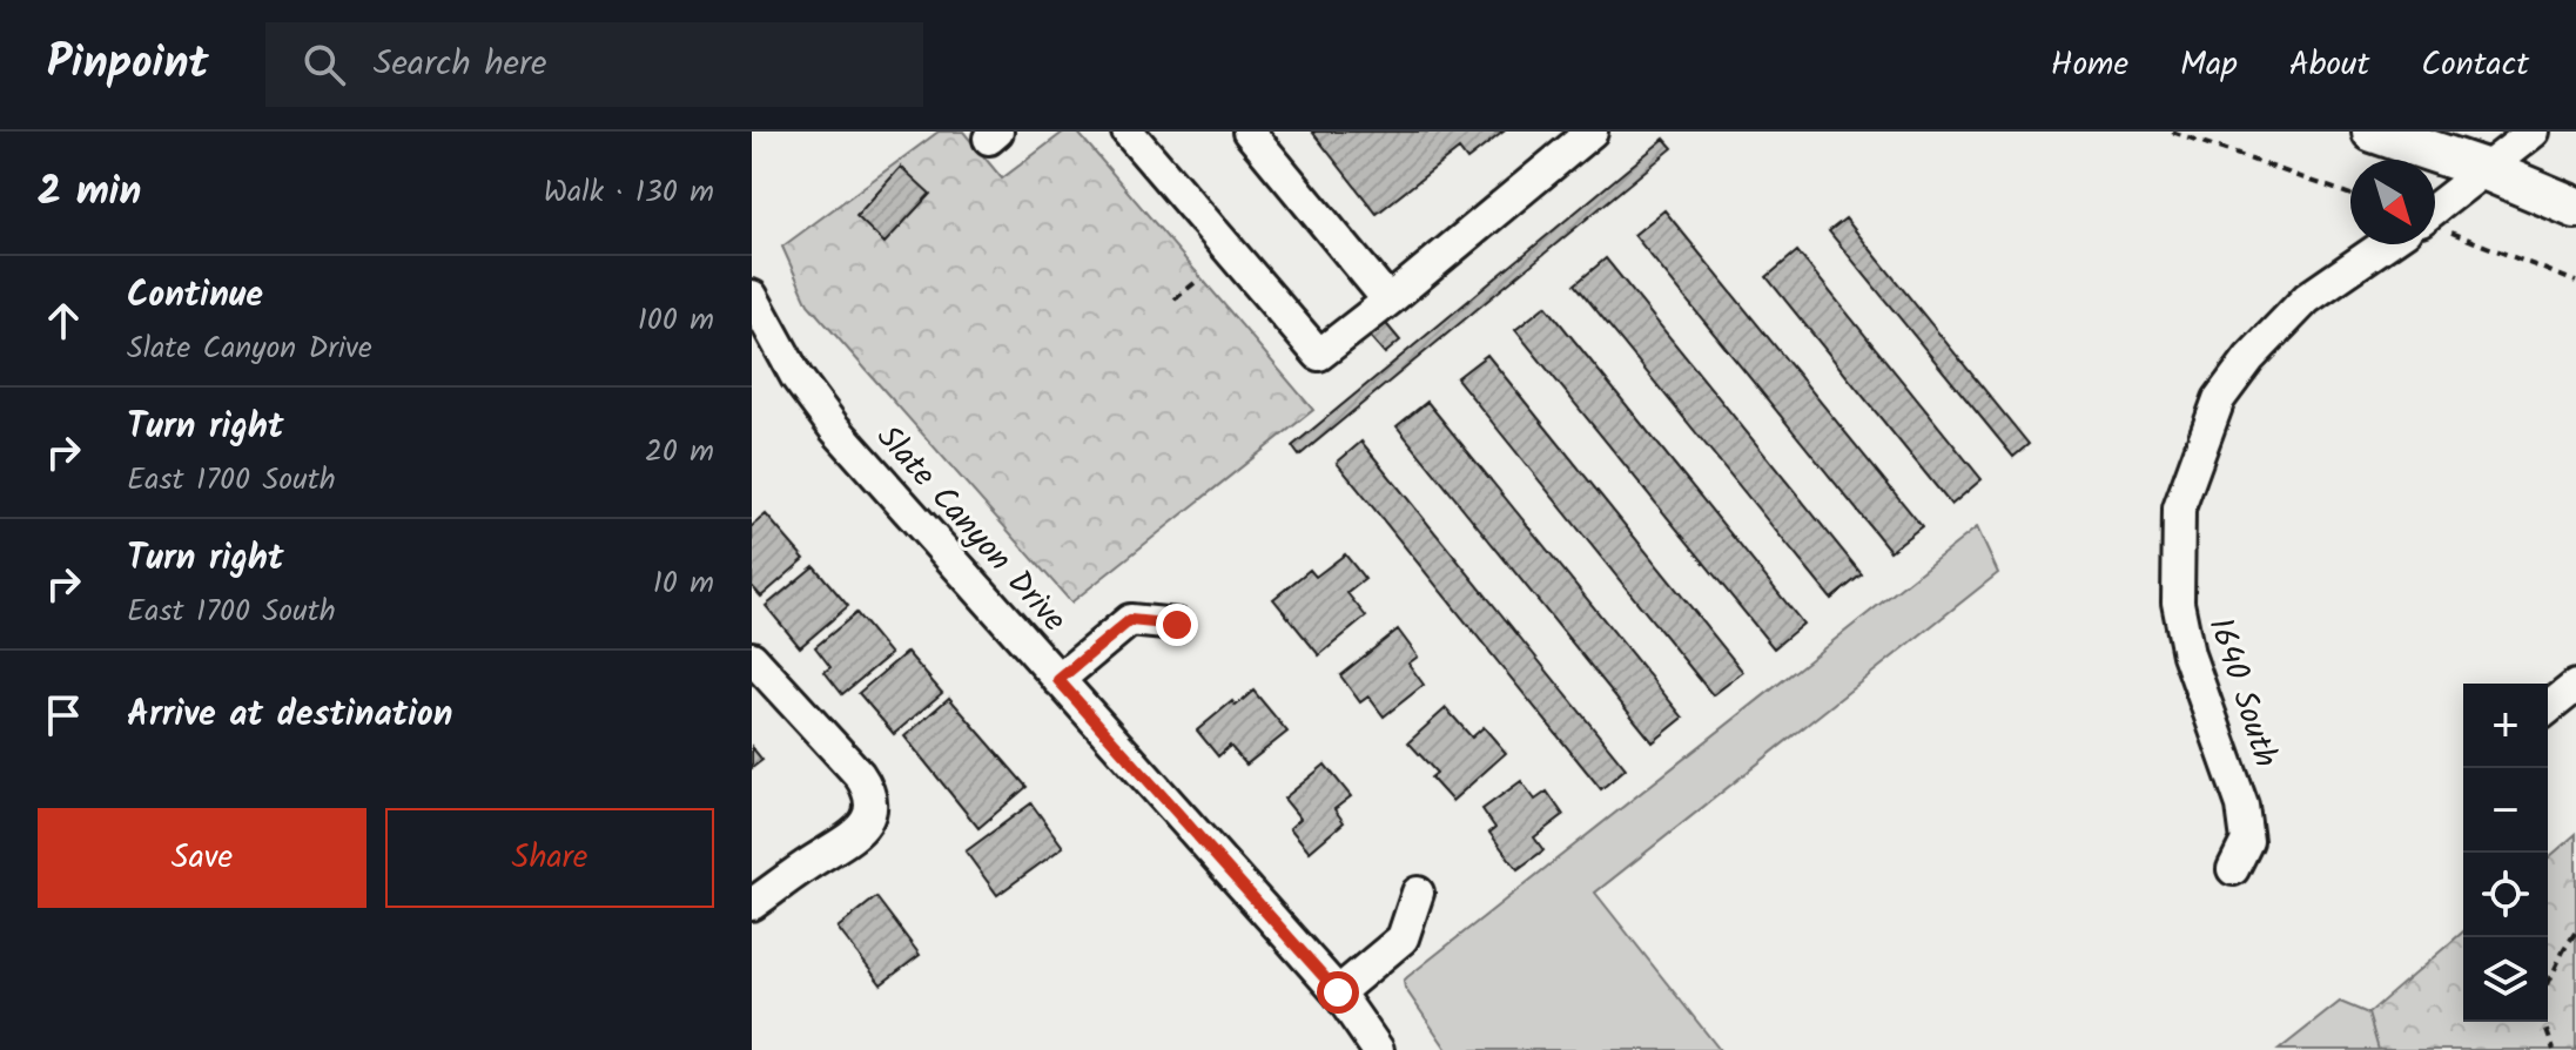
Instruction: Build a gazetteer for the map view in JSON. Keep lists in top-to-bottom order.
{
  "streets": {
    "street": ["Slate Canyon Drive", "1640 South"]
  },
  "north": "bottom right",
  "page": {
    "header": "Pinpoint",
    "search": "Search here",
    "nav": [
      "Home",
      "Map",
      "About",
      "Contact"
    ],
    "heading": ["2 min", "Walk · 130 m"],
    "list": [
      ["Continue", "Slate Canyon Drive", "100 m"],
      ["Turn right", "East 1700 South", "20 m"],
      ["Turn right", "East 1700 South", "10 m"],
      "Arrive at destination"
    ],
    "map_buttons": ["+", "−"],
    "buttons": ["Save", "Share"]
  }
}
